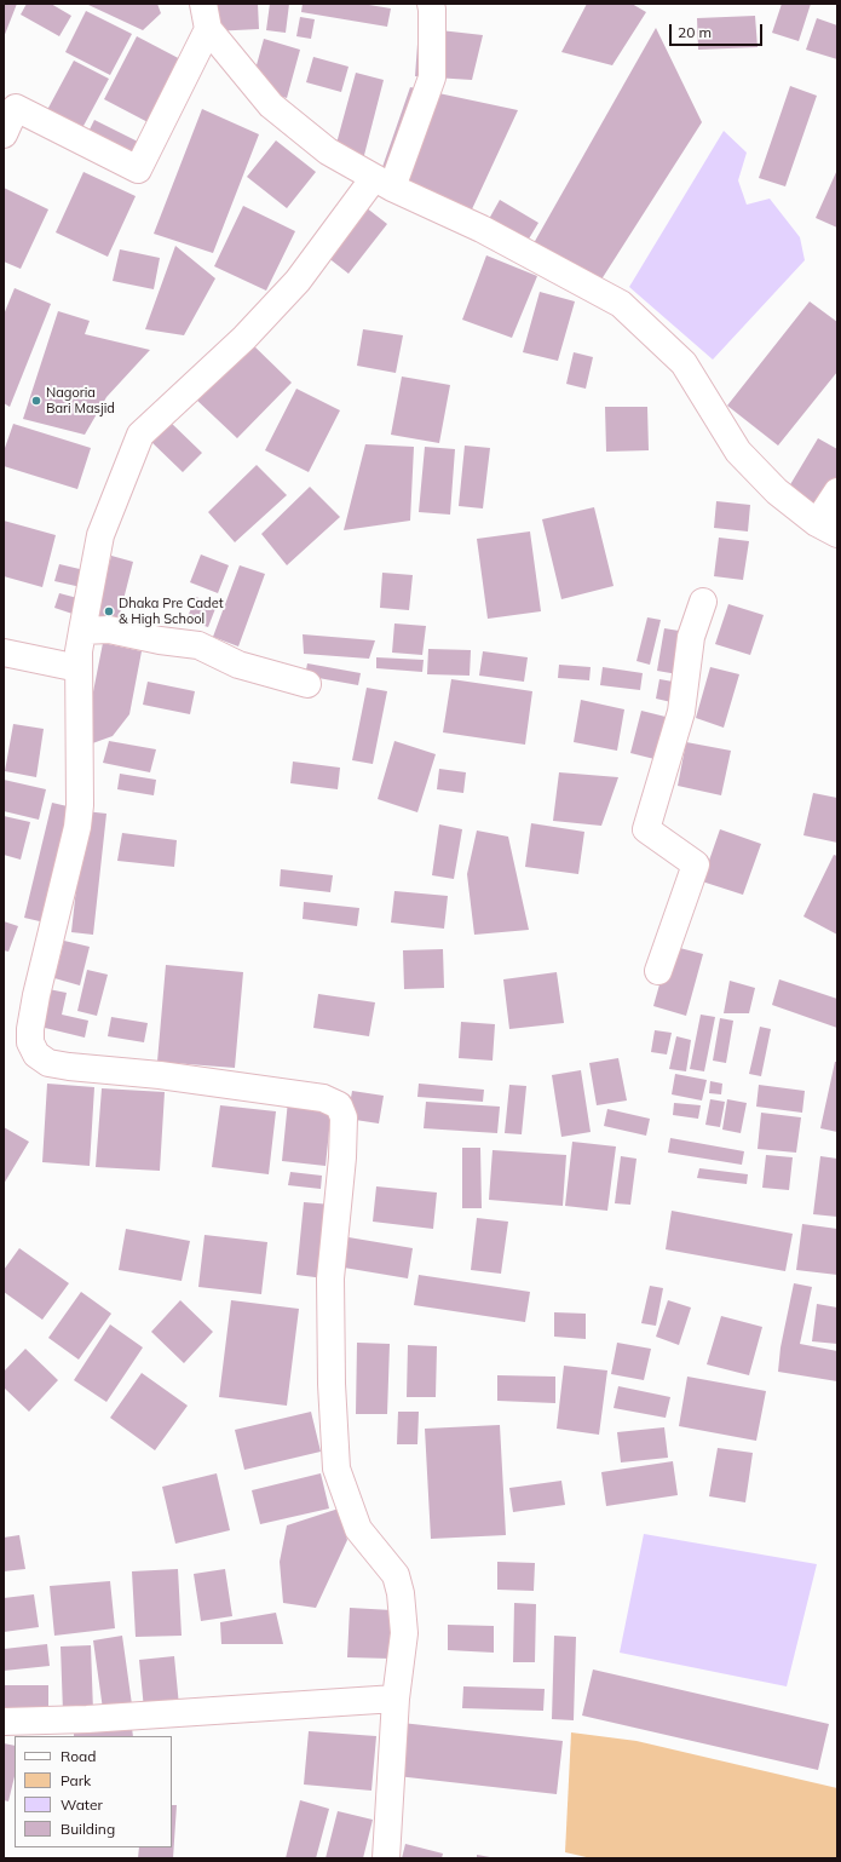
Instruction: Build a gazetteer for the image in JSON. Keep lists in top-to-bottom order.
{
  "places": ["Nagoria Bari Masjid", "Dhaka Pre Cadet & High School"],
  "legend": [
    "Road",
    "Park",
    "Water",
    "Building"
  ],
  "scale_bar": "20 m"
}
